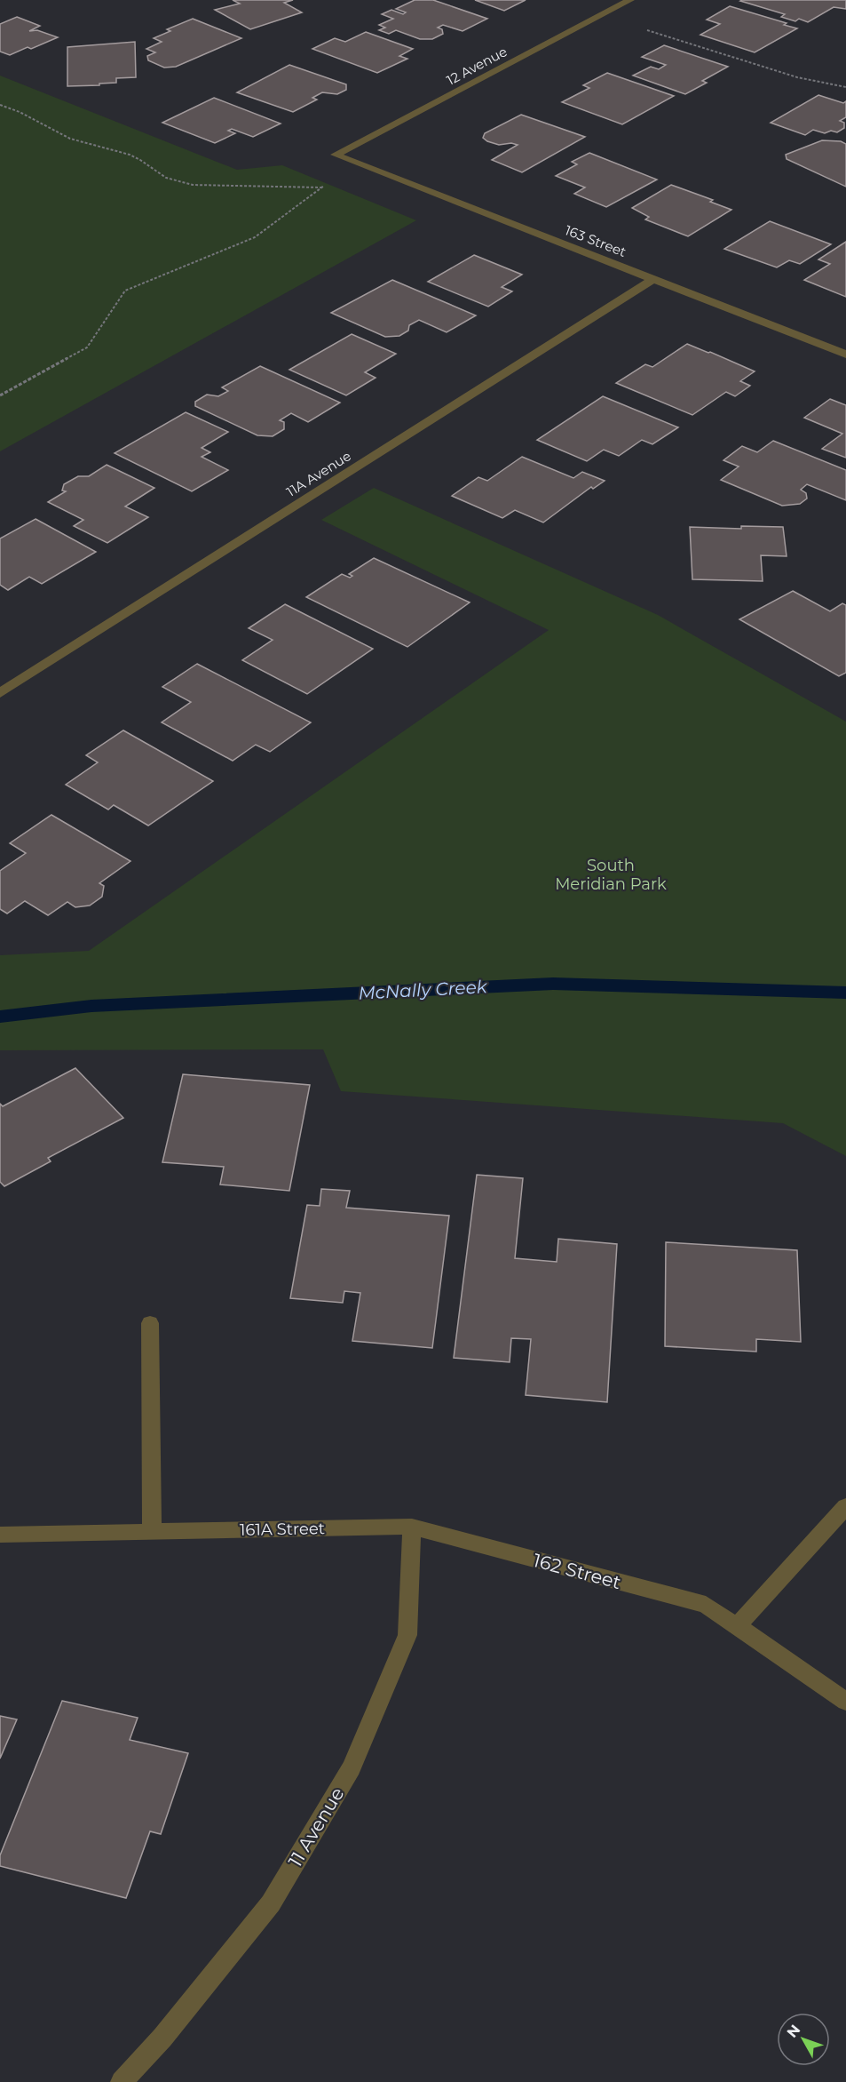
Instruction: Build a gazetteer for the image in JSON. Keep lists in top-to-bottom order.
{
  "streets": {
    "street": [
      "12 Avenue",
      "163 Street",
      "11A Avenue",
      "161A Street",
      "162 Street",
      "11 Avenue"
    ]
  },
  "crossings": [
    ["12 Avenue", "163 Street"],
    ["163 Street", "11A Avenue"],
    ["161A Street", "162 Street"],
    ["161A Street", "11 Avenue"],
    ["162 Street", "11 Avenue"]
  ],
  "water": ["McNally Creek"],
  "parks": ["South Meridian Park"],
  "north": "top left"
}
